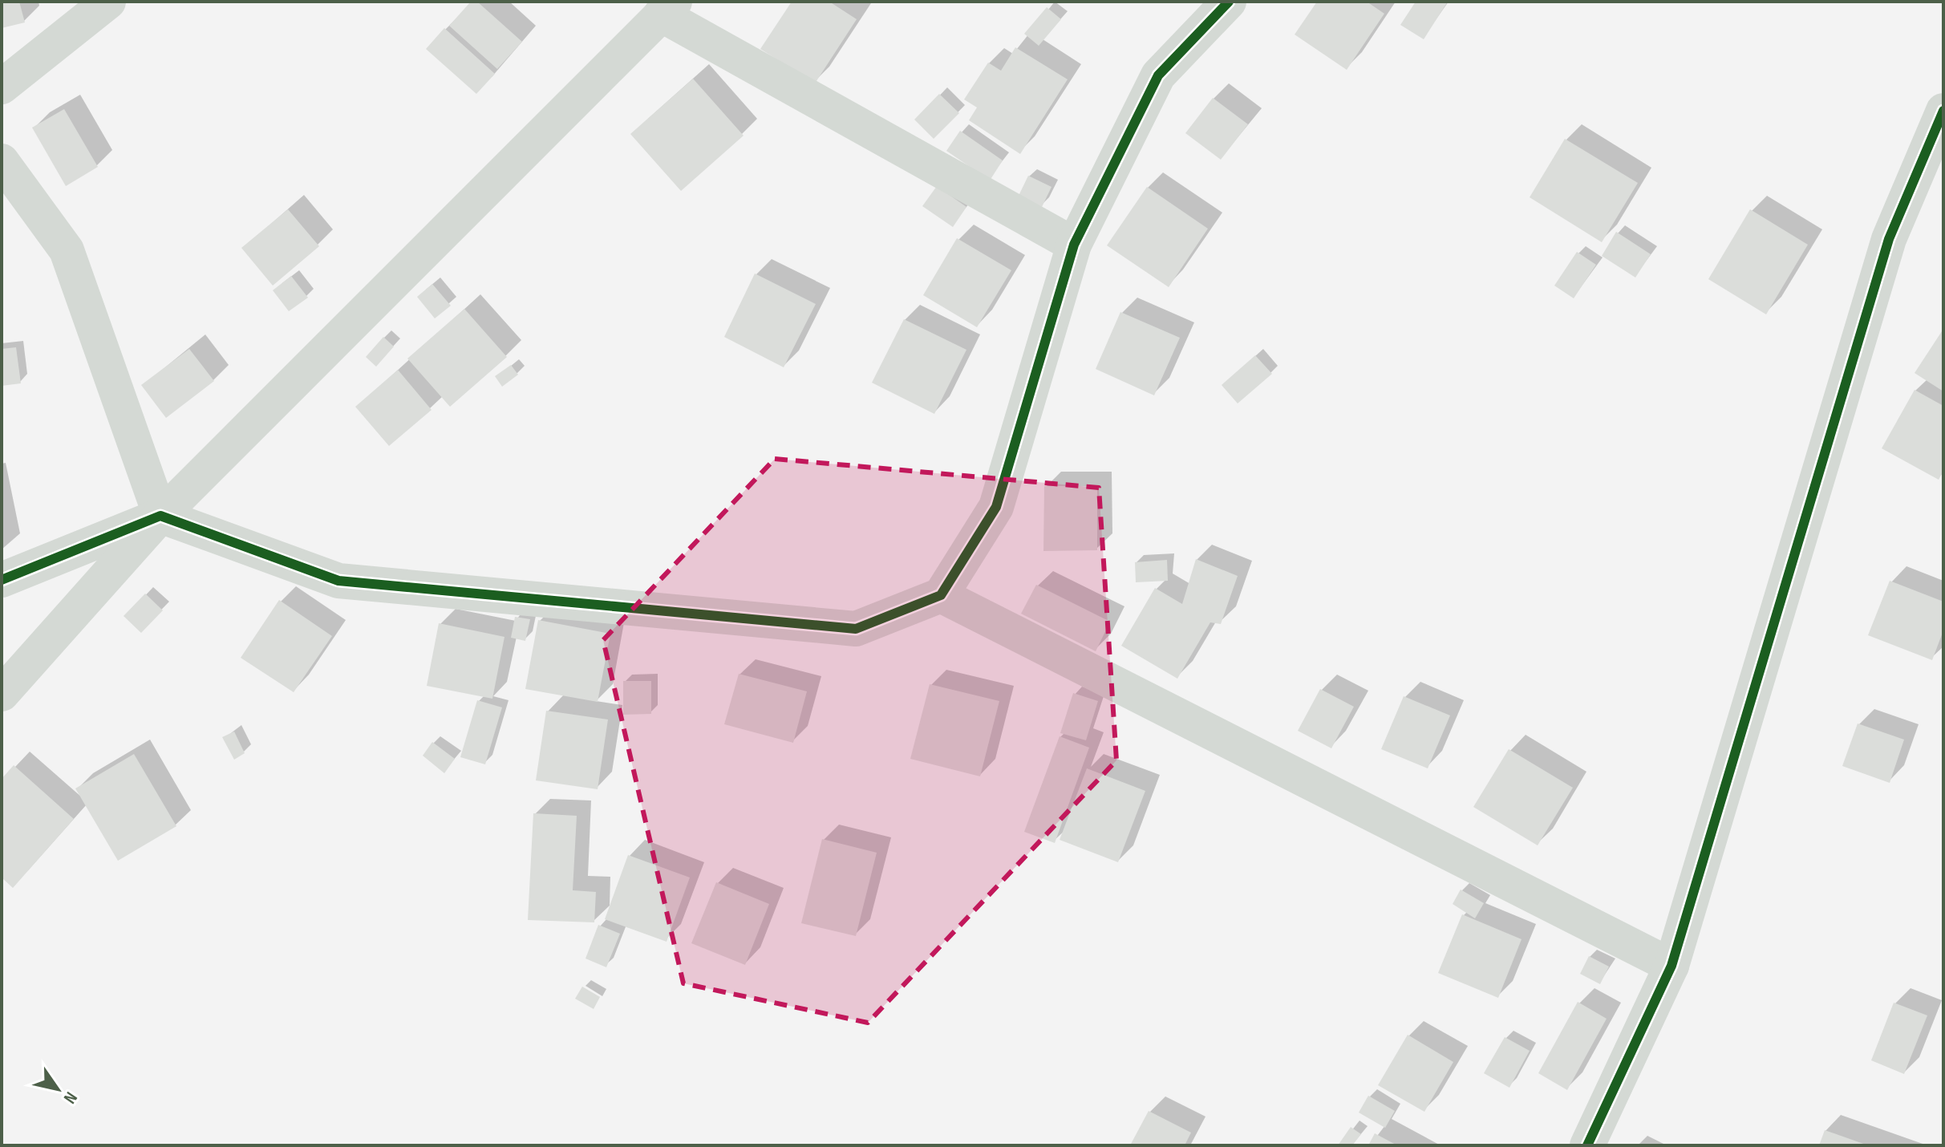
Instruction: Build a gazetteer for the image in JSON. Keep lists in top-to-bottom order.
{
  "north": "bottom right"
}
